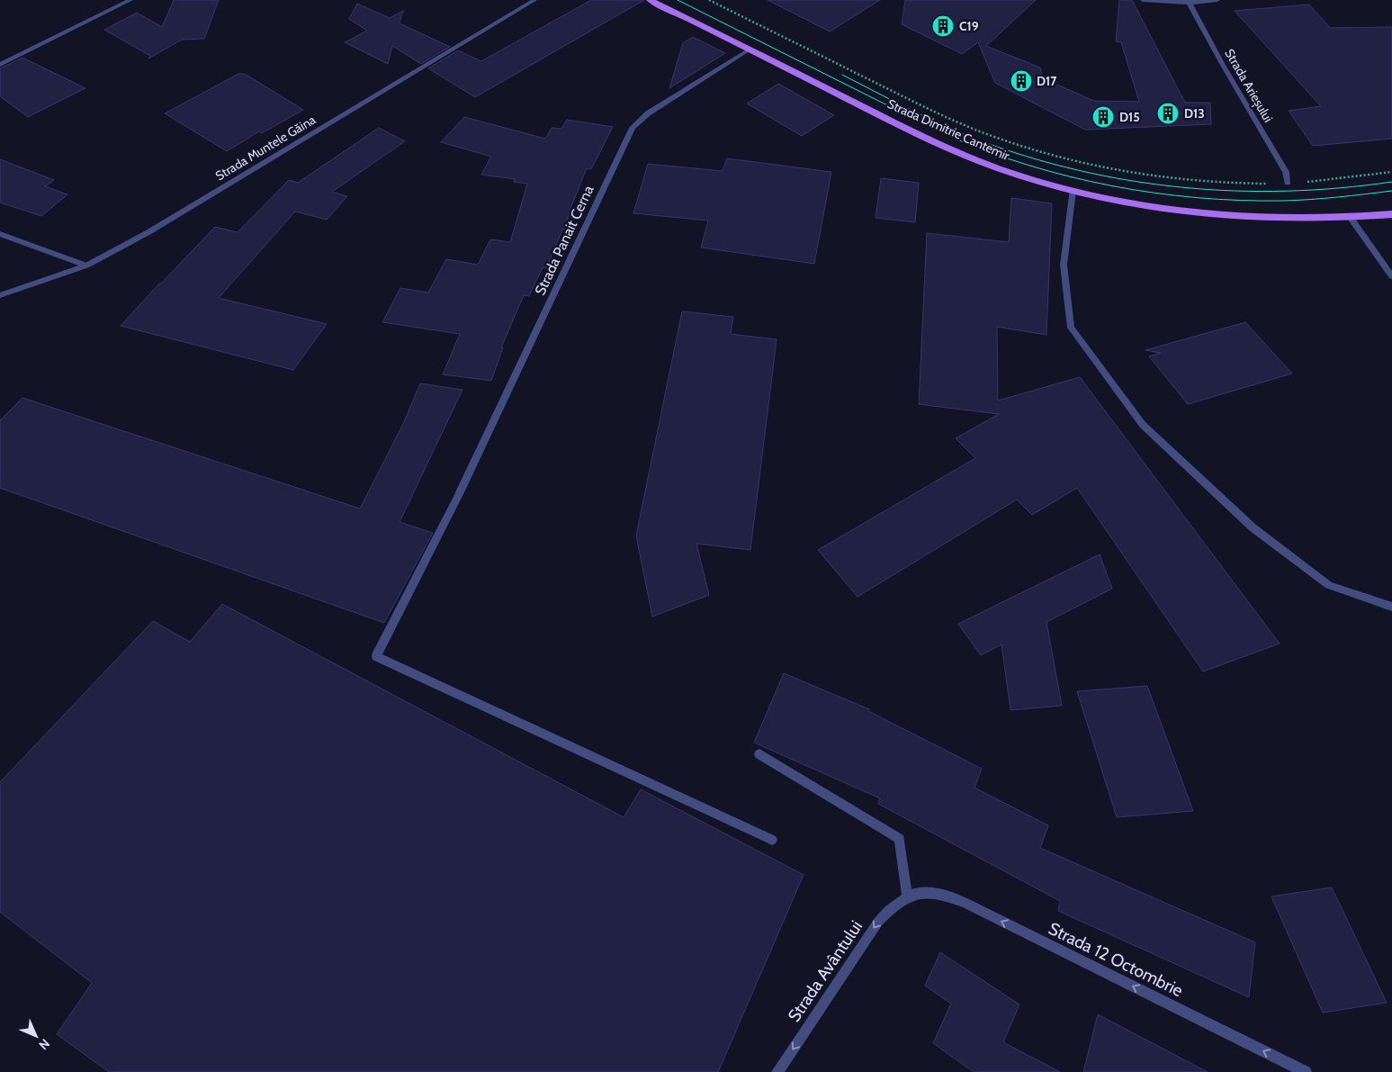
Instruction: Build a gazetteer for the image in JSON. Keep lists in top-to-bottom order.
{
  "streets": {
    "main road": ["Strada Dimitrie Cantemir"],
    "street": [
      "Strada Arieșului",
      "Strada Muntele Găina",
      "Strada Panait Cerna",
      "Strada 12 Octombrie",
      "Strada Avântului"
    ]
  },
  "crossings": [
    ["Strada Dimitrie Cantemir", "Strada Panait Cerna"],
    ["Strada 12 Octombrie", "Strada Avântului"]
  ],
  "one_way": ["Strada 12 Octombrie", "Strada Avântului"],
  "places": {
    "building": [
      "C19",
      "D17",
      "D13",
      "D15"
    ]
  },
  "north": "bottom right"
}
